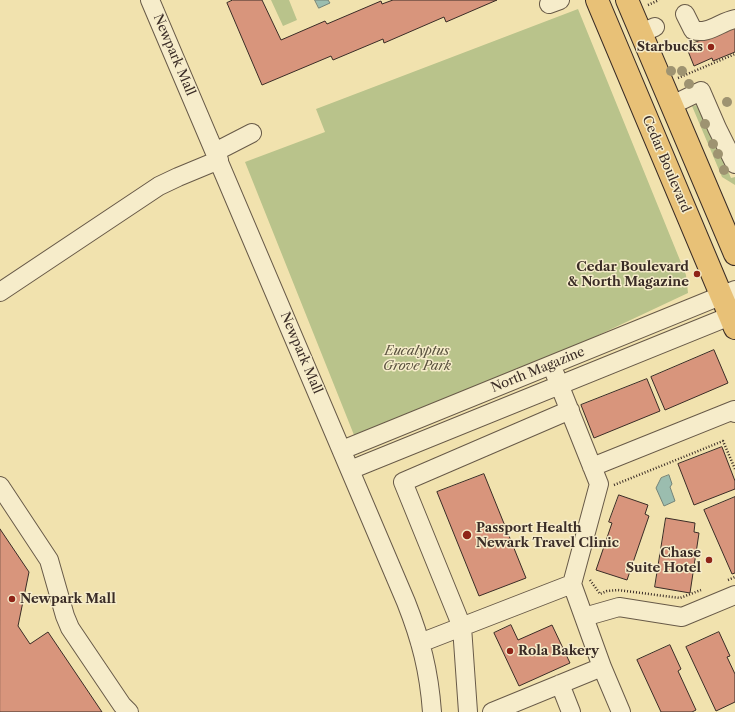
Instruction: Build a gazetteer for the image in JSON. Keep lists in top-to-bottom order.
{
  "streets": {
    "main road": ["Cedar Boulevard"],
    "street": ["Newpark Mall", "North Magazine"]
  },
  "crossings": [
    ["Newpark Mall", "North Magazine"],
    ["Cedar Boulevard", "North Magazine"]
  ],
  "parks": ["Eucalyptus Grove Park"],
  "places": [
    "Starbucks",
    "Cedar Boulevard & North Magazine",
    "Passport Health Newark Travel Clinic",
    "Chase Suite Hotel",
    "Newpark Mall",
    "Rola Bakery"
  ]
}
